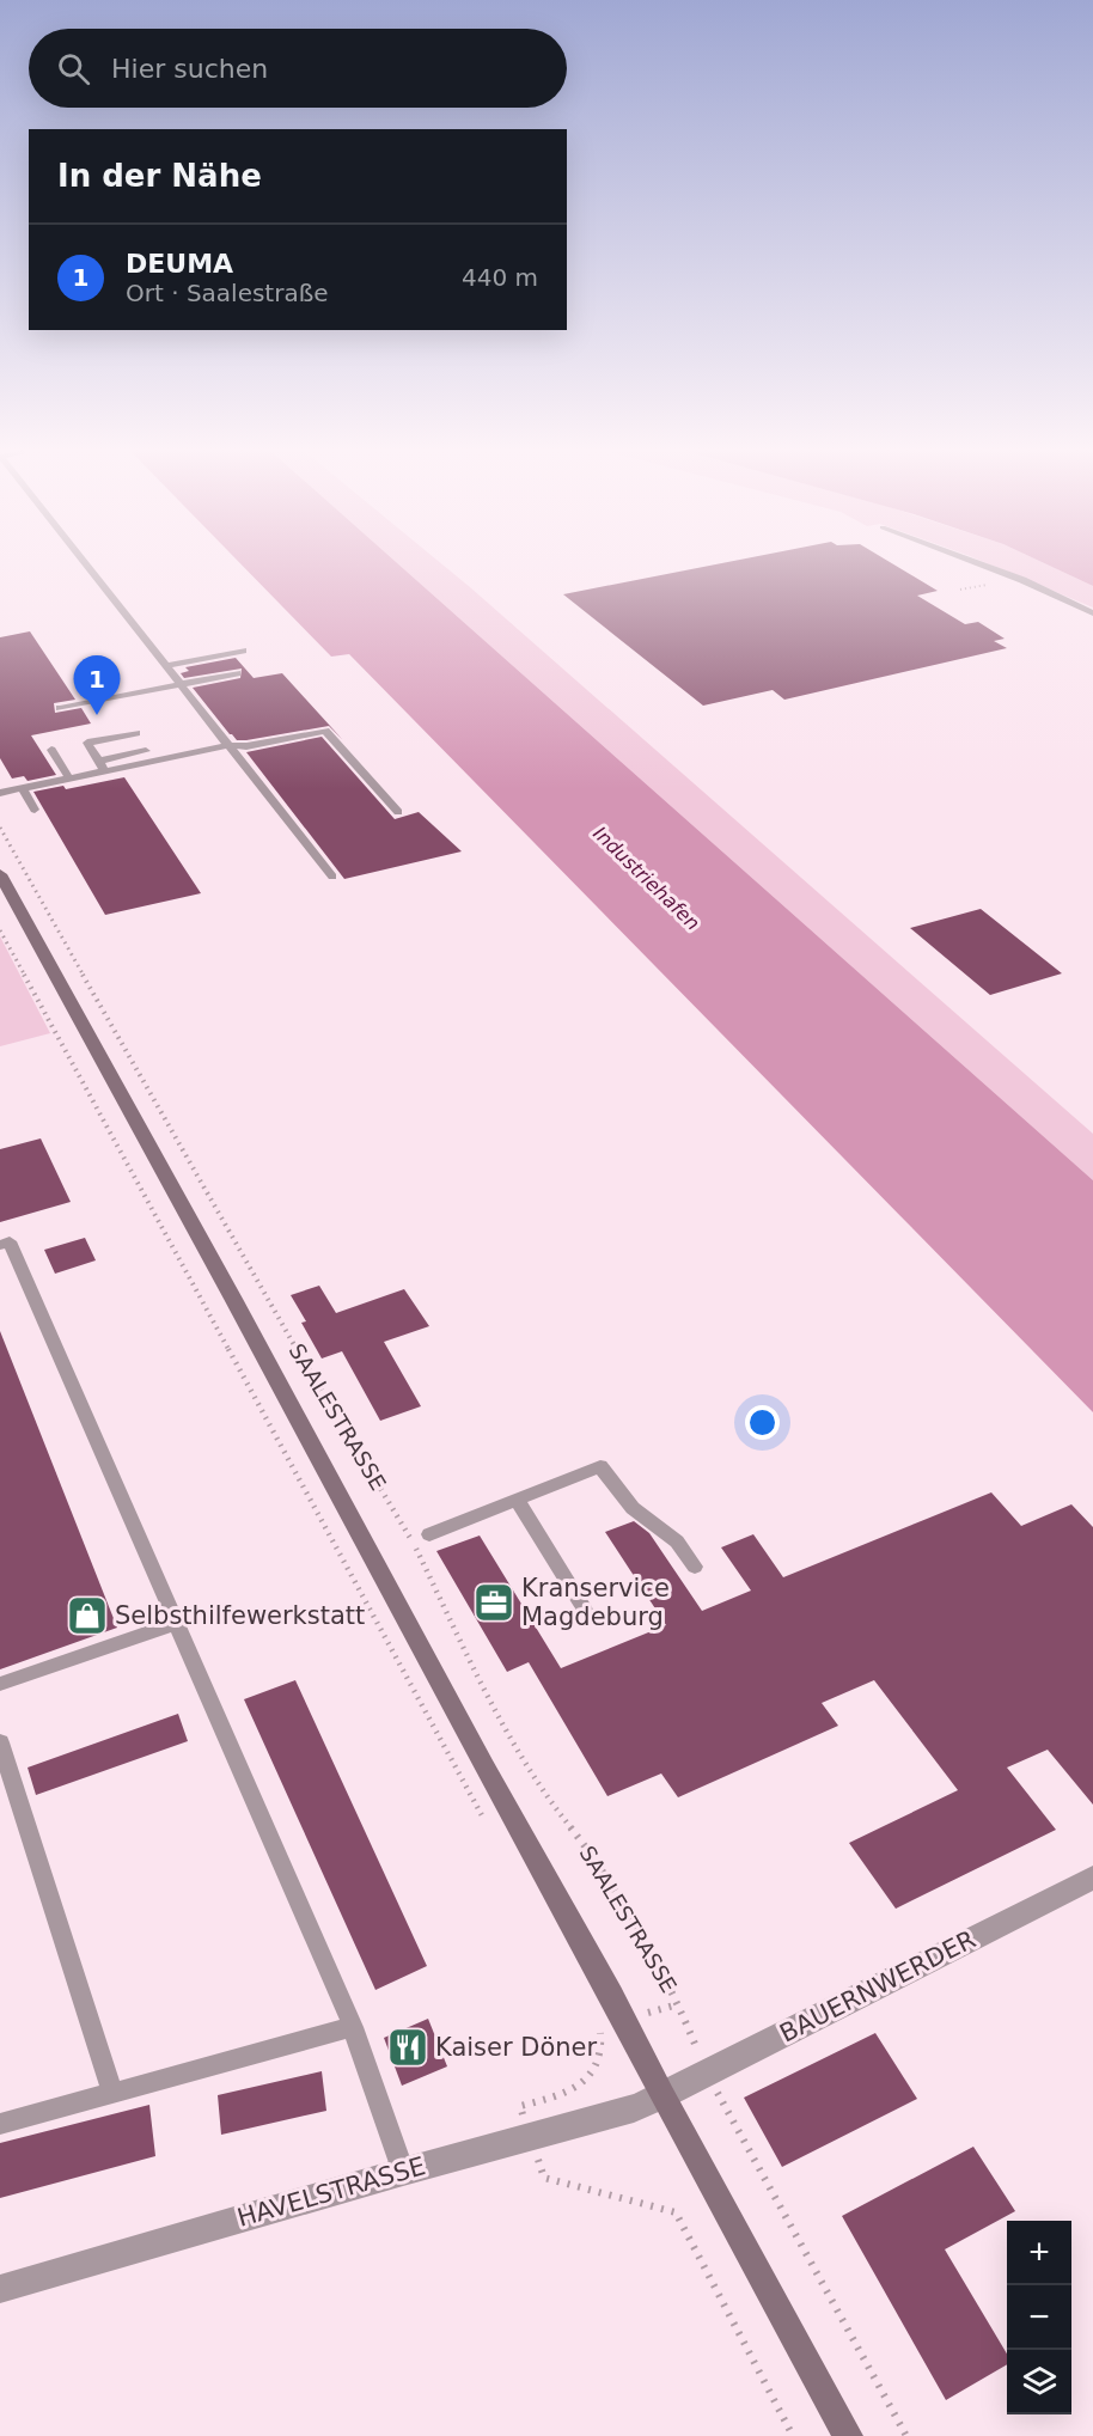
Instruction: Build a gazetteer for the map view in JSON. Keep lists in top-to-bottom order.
{
  "streets": {
    "main road": ["SAALESTRASSE"],
    "street": ["BAUERNWERDER", "HAVELSTRASSE"]
  },
  "crossings": [
    ["SAALESTRASSE", "BAUERNWERDER"],
    ["SAALESTRASSE", "HAVELSTRASSE"],
    ["BAUERNWERDER", "HAVELSTRASSE"]
  ],
  "water": ["Industriehafen"],
  "places": {
    "office": ["Kranservice Magdeburg"],
    "shop": ["Selbsthilfewerkstatt"],
    "restaurant": ["Kaiser Döner"]
  },
  "page": {
    "search": "Hier suchen",
    "heading": "In der Nähe",
    "list": [
      {
        "mark": "1",
        "name": "DEUMA",
        "note": "Ort · Saalestraße",
        "value": "440 m"
      }
    ],
    "pins": "1",
    "map_buttons": ["+", "−"]
  }
}
